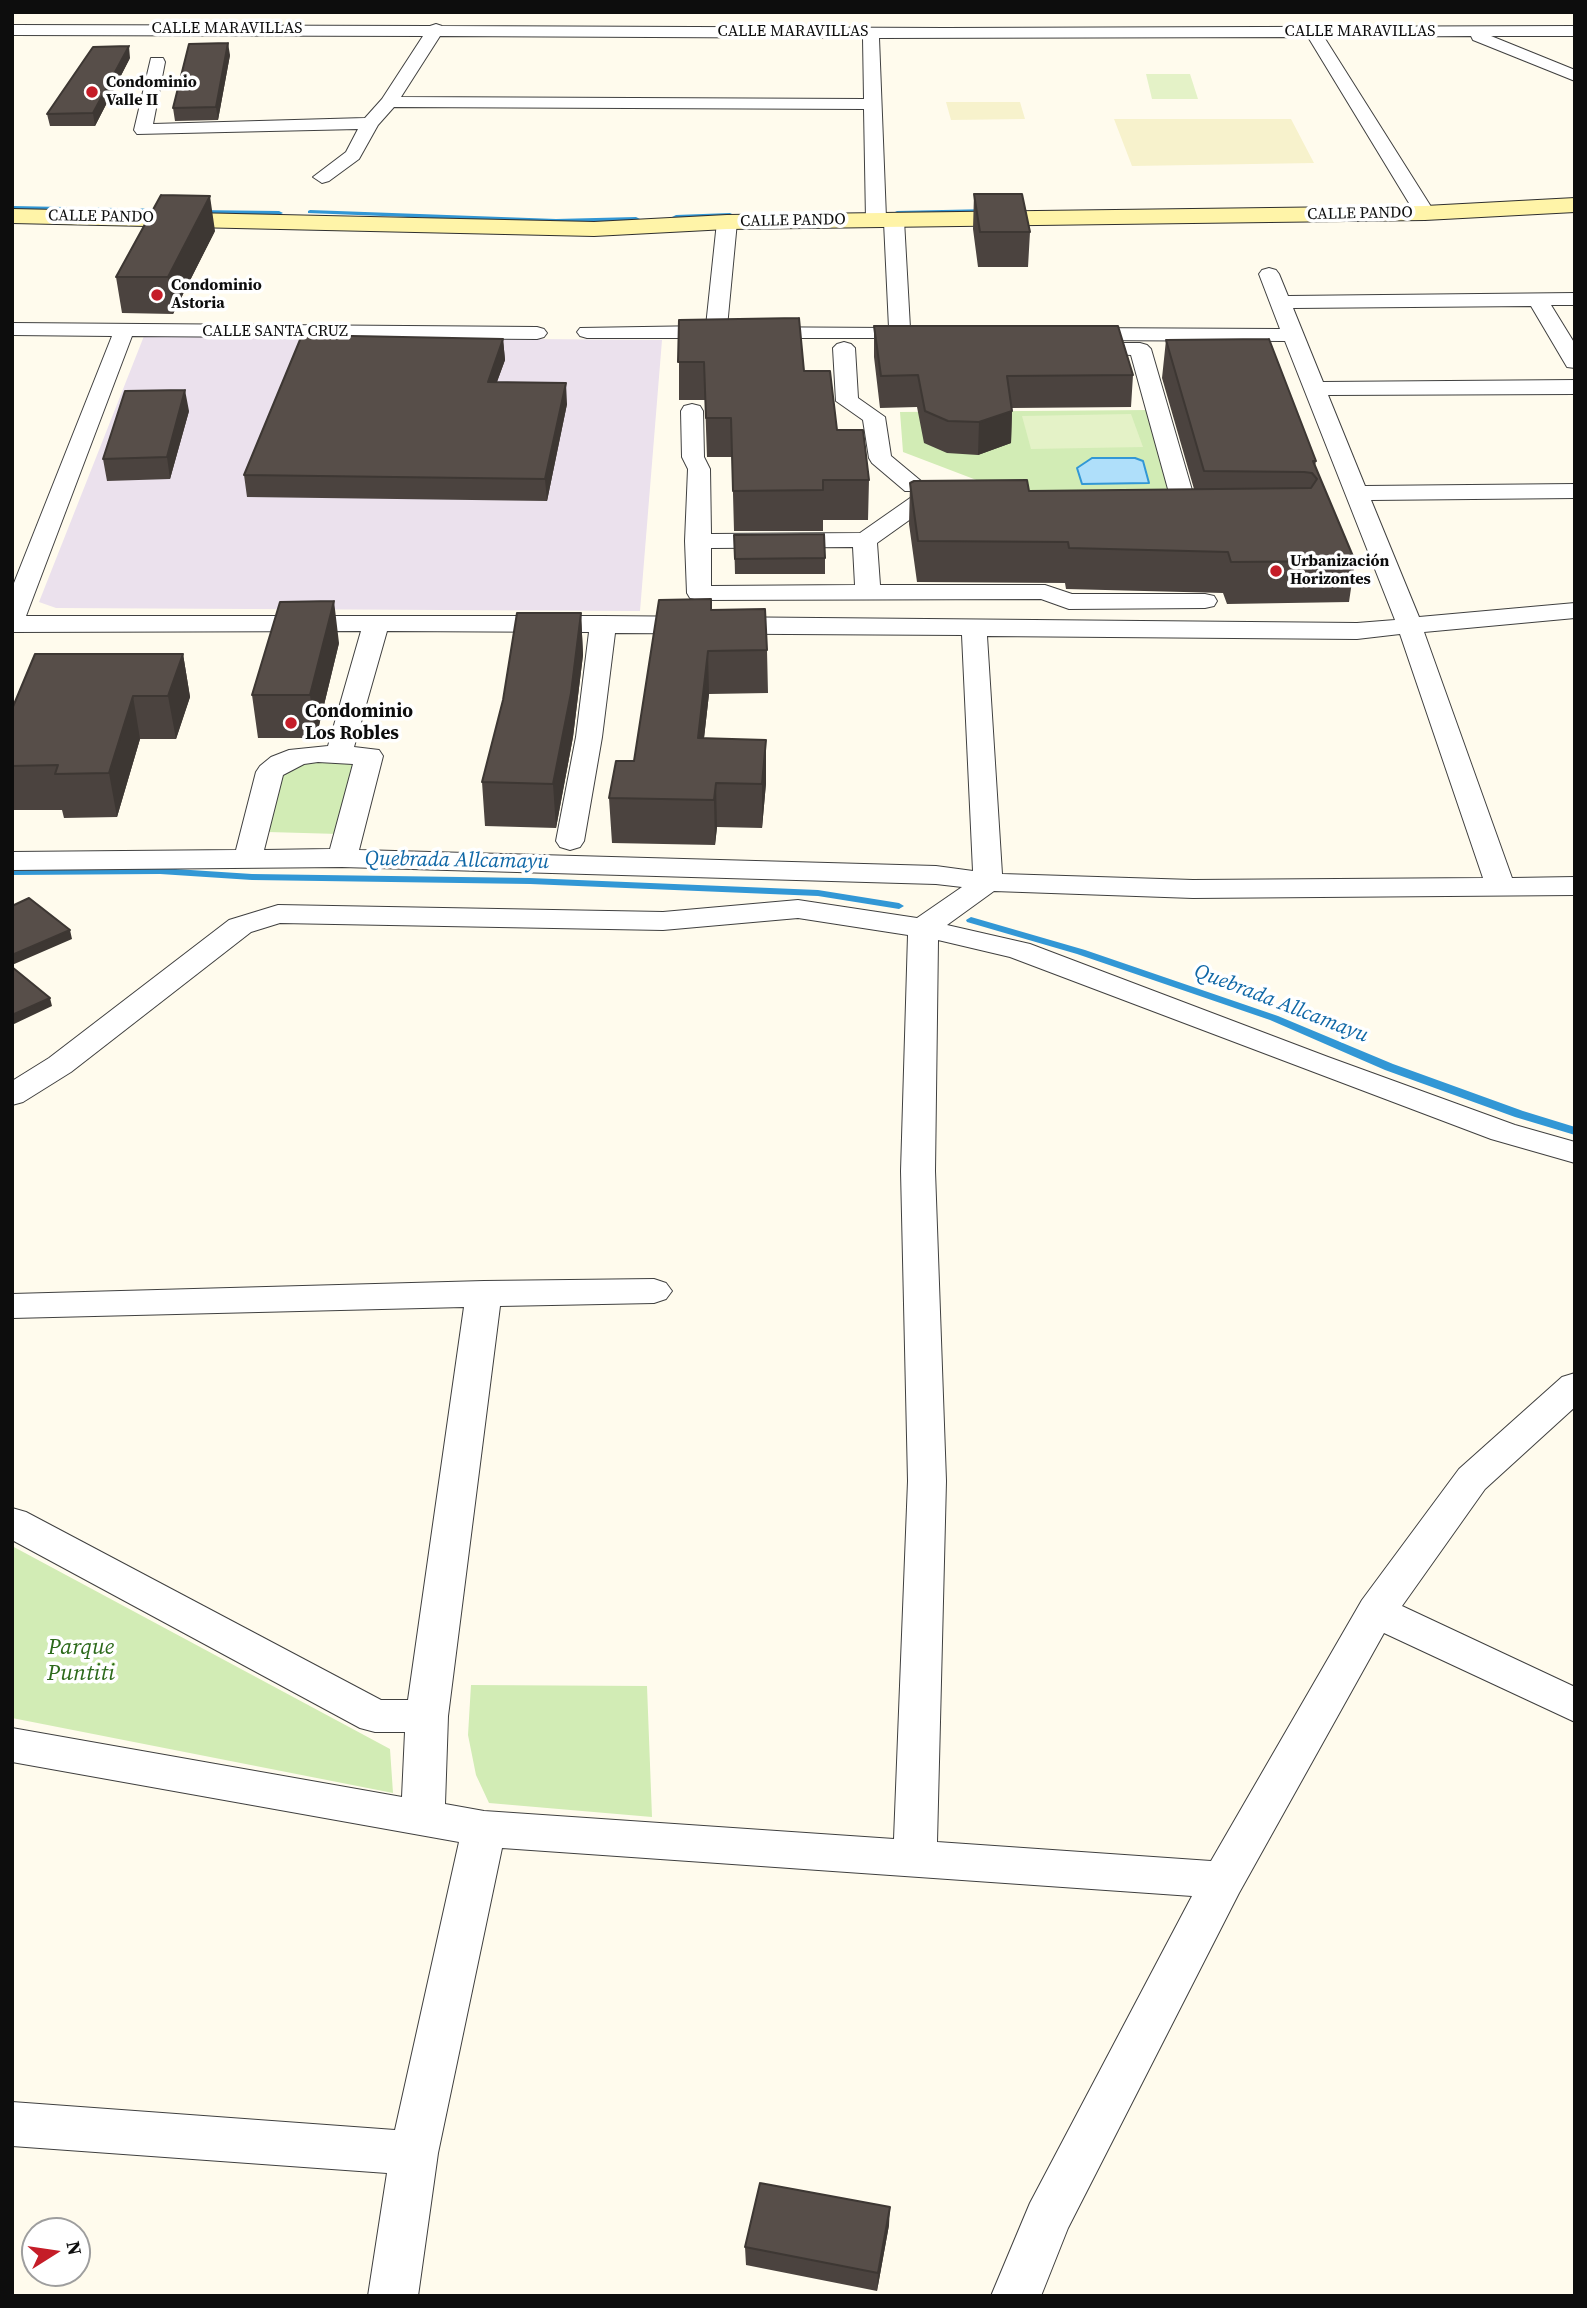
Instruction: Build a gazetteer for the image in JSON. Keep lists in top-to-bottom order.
{
  "streets": {
    "street": ["CALLE MARAVILLAS", "CALLE PANDO", "CALLE SANTA CRUZ"]
  },
  "water": ["Quebrada Allcamayu"],
  "parks": ["Parque Puntiti"],
  "places": [
    "Condominio Valle II",
    "Condominio Astoria",
    "Urbanización Horizontes",
    "Condominio Los Robles"
  ],
  "north": "right"
}
